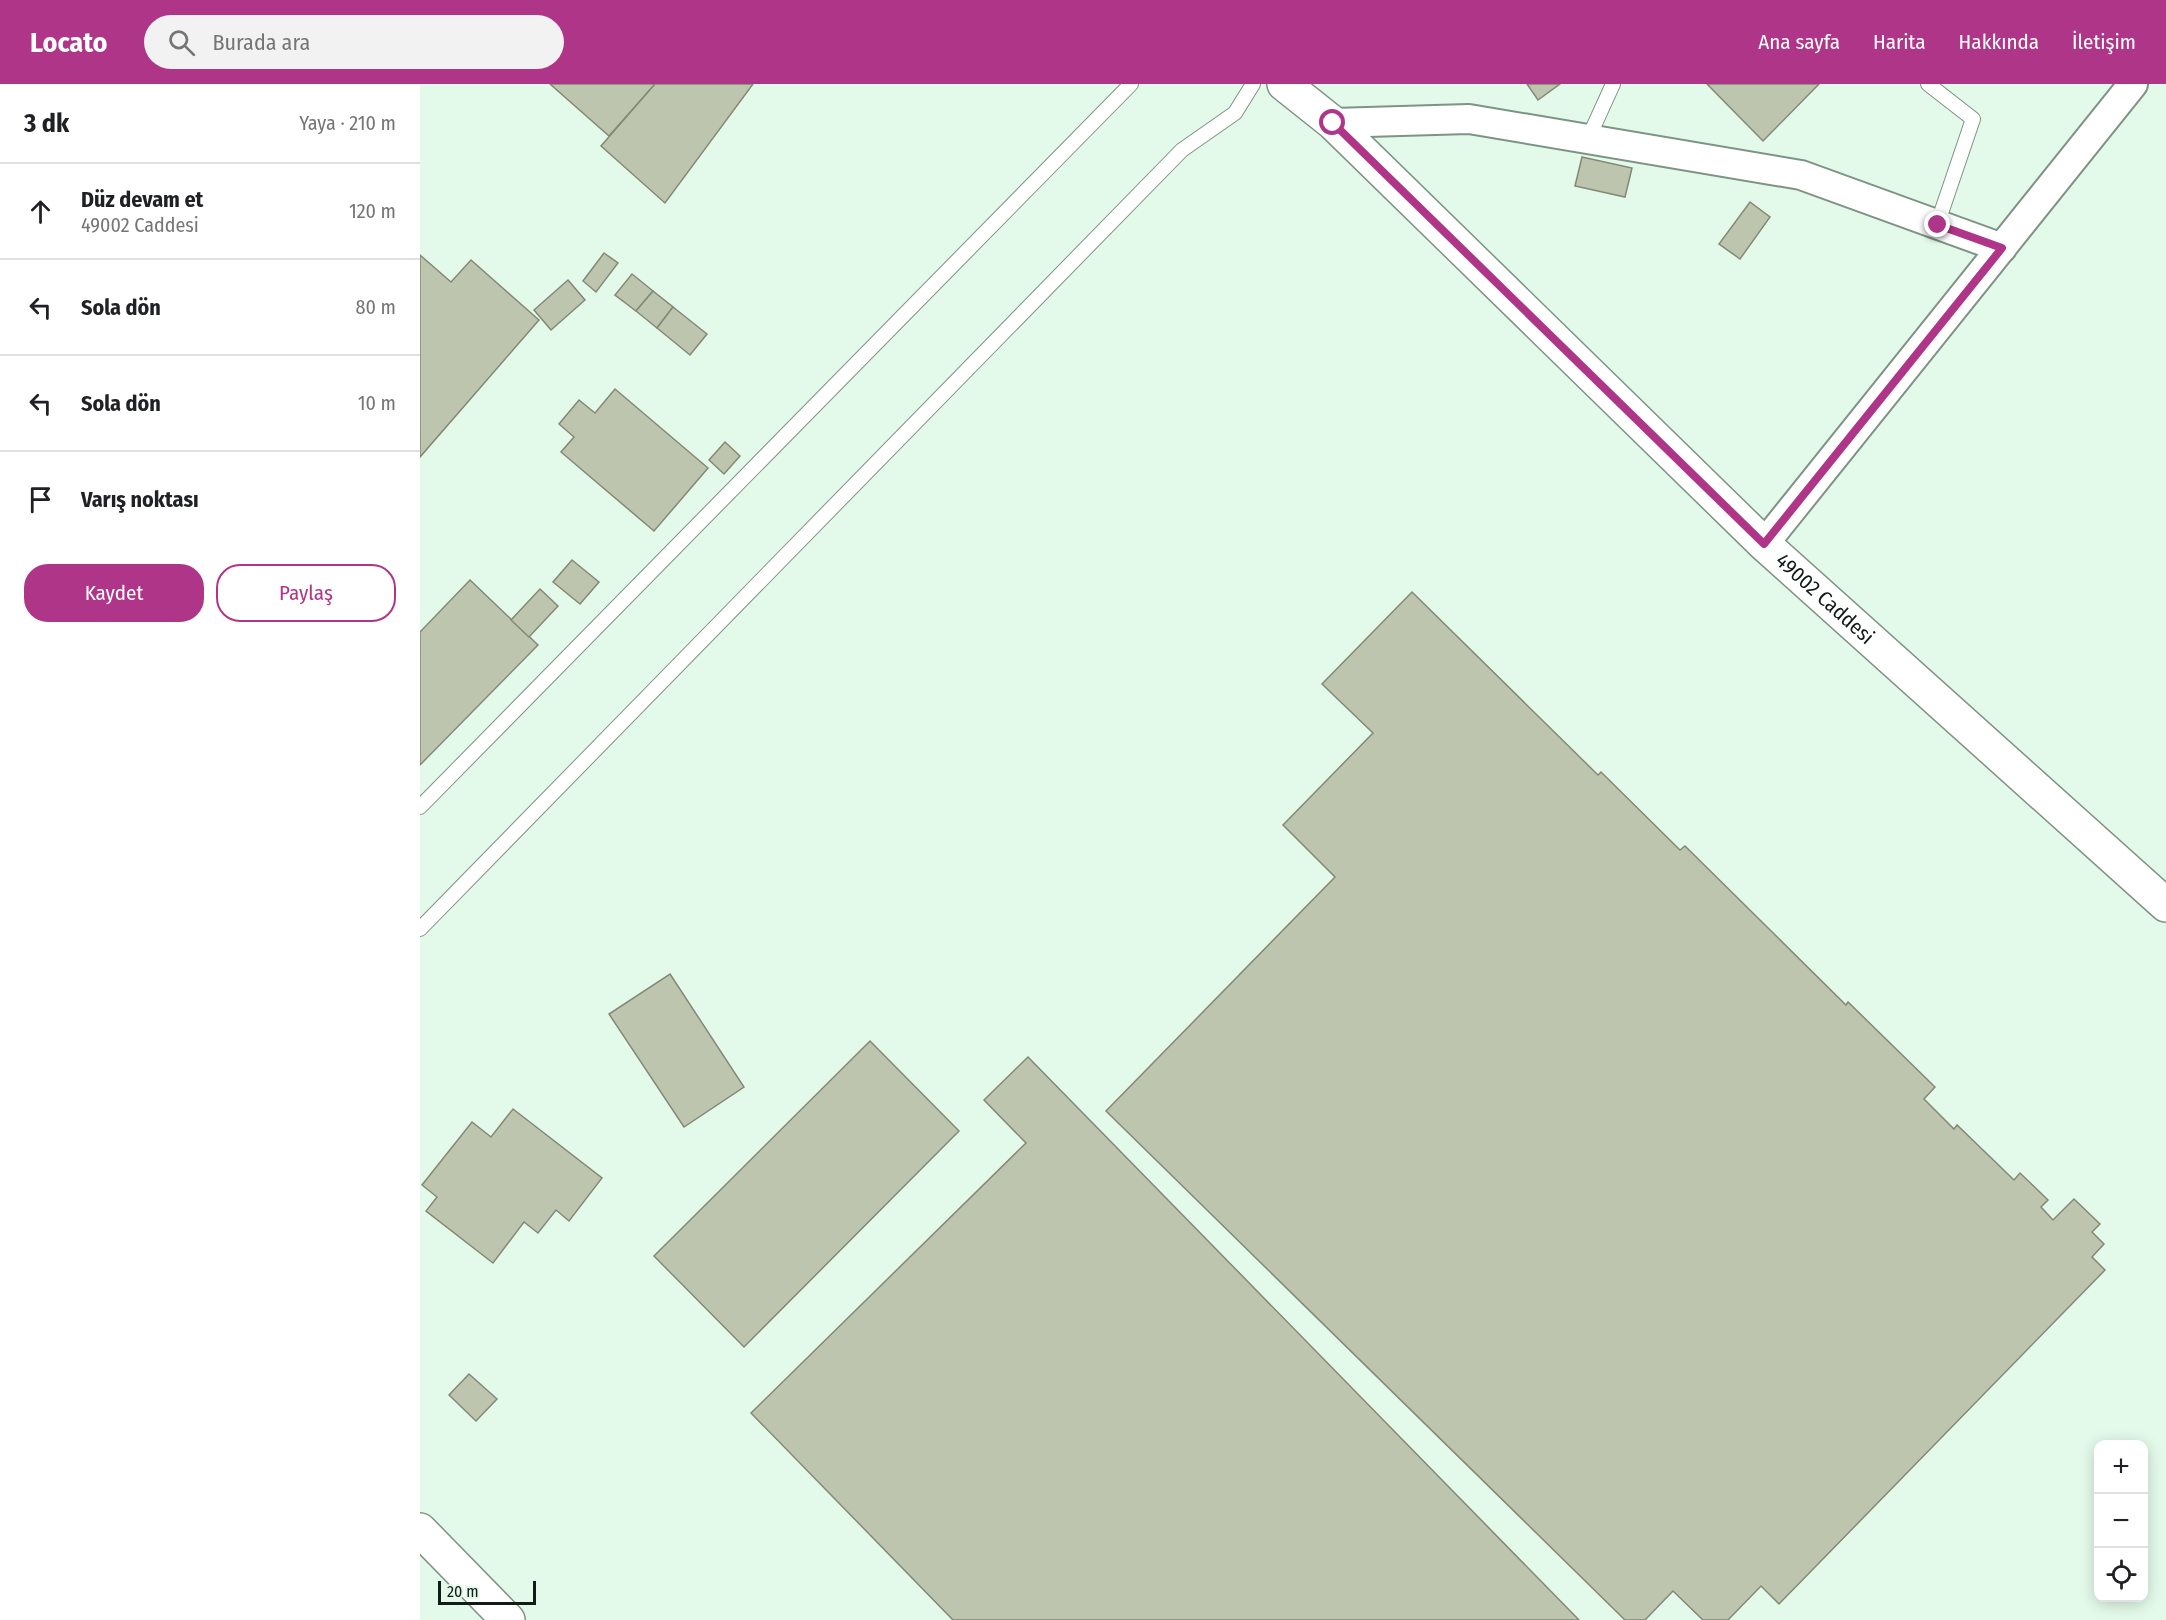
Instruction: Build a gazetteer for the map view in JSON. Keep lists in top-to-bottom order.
{
  "streets": {
    "street": ["49002 Caddesi"]
  },
  "scale_bar": "20 m",
  "page": {
    "header": "Locato",
    "search": "Burada ara",
    "nav": [
      "Ana sayfa",
      "Harita",
      "Hakkında",
      "İletişim"
    ],
    "heading": ["3 dk", "Yaya · 210 m"],
    "list": [
      ["Düz devam et", "49002 Caddesi", "120 m"],
      ["Sola dön", "80 m"],
      ["Sola dön", "10 m"],
      "Varış noktası"
    ],
    "buttons": ["Kaydet", "Paylaş"],
    "map_buttons": ["+", "−"],
    "scale": "20 m"
  }
}
